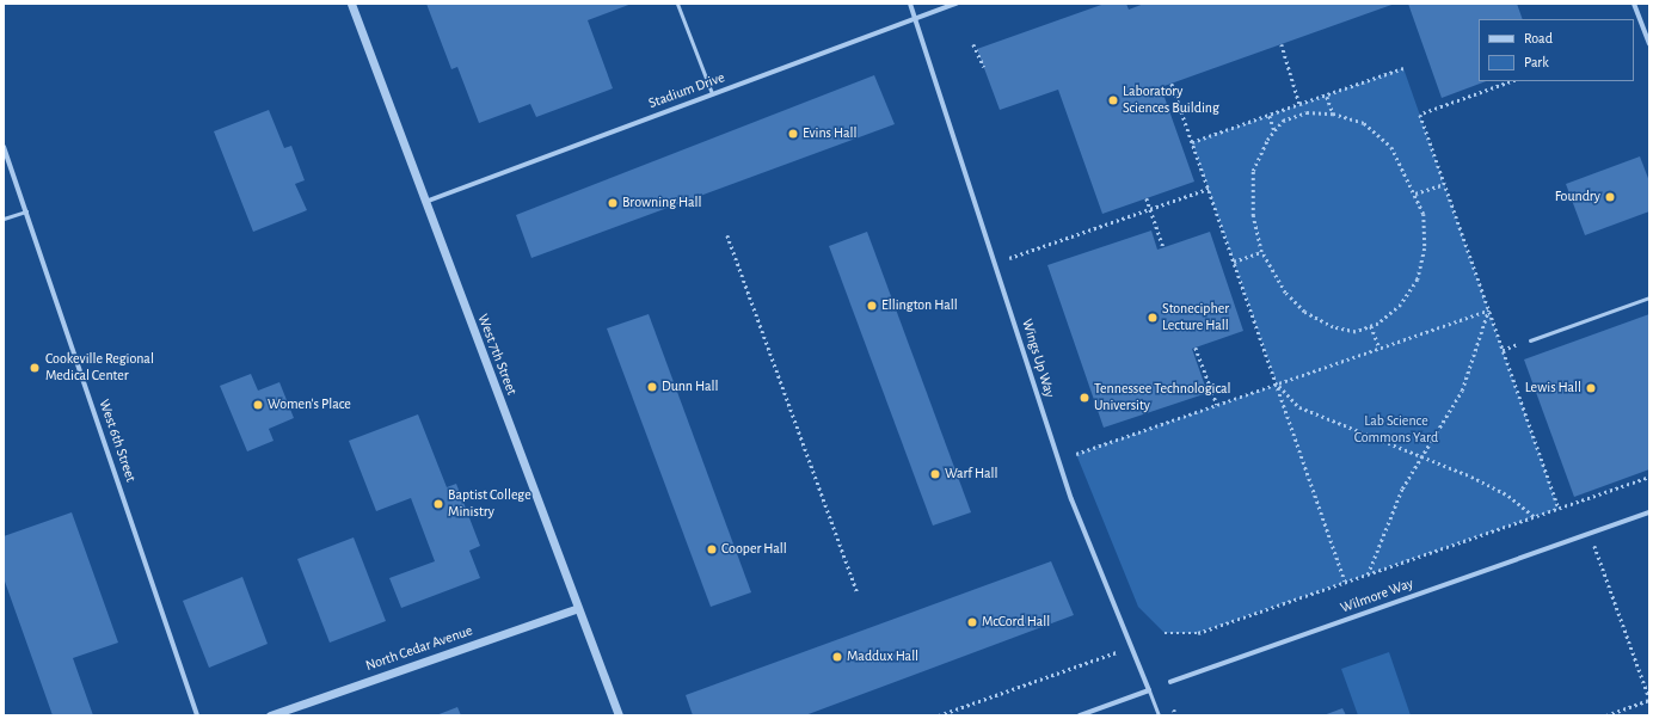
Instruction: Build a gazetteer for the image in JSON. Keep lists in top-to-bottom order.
{
  "streets": {
    "street": [
      "Stadium Drive",
      "West 7th Street",
      "Wings Up Way",
      "West 6th Street",
      "Wilmore Way",
      "North Cedar Avenue"
    ]
  },
  "crossings": [
    ["Stadium Drive", "West 7th Street"],
    ["Stadium Drive", "Wings Up Way"],
    ["West 7th Street", "North Cedar Avenue"]
  ],
  "parks": ["Lab Science Commons Yard"],
  "places": [
    "Laboratory Sciences Building",
    "Evins Hall",
    "Foundry",
    "Browning Hall",
    "Ellington Hall",
    "Stonecipher Lecture Hall",
    "Cookeville Regional Medical Center",
    "Dunn Hall",
    "Lewis Hall",
    "Tennessee Technological University",
    "Women's Place",
    "Warf Hall",
    "Baptist College Ministry",
    "Cooper Hall",
    "McCord Hall",
    "Maddux Hall"
  ],
  "legend": ["Road", "Park"]
}
